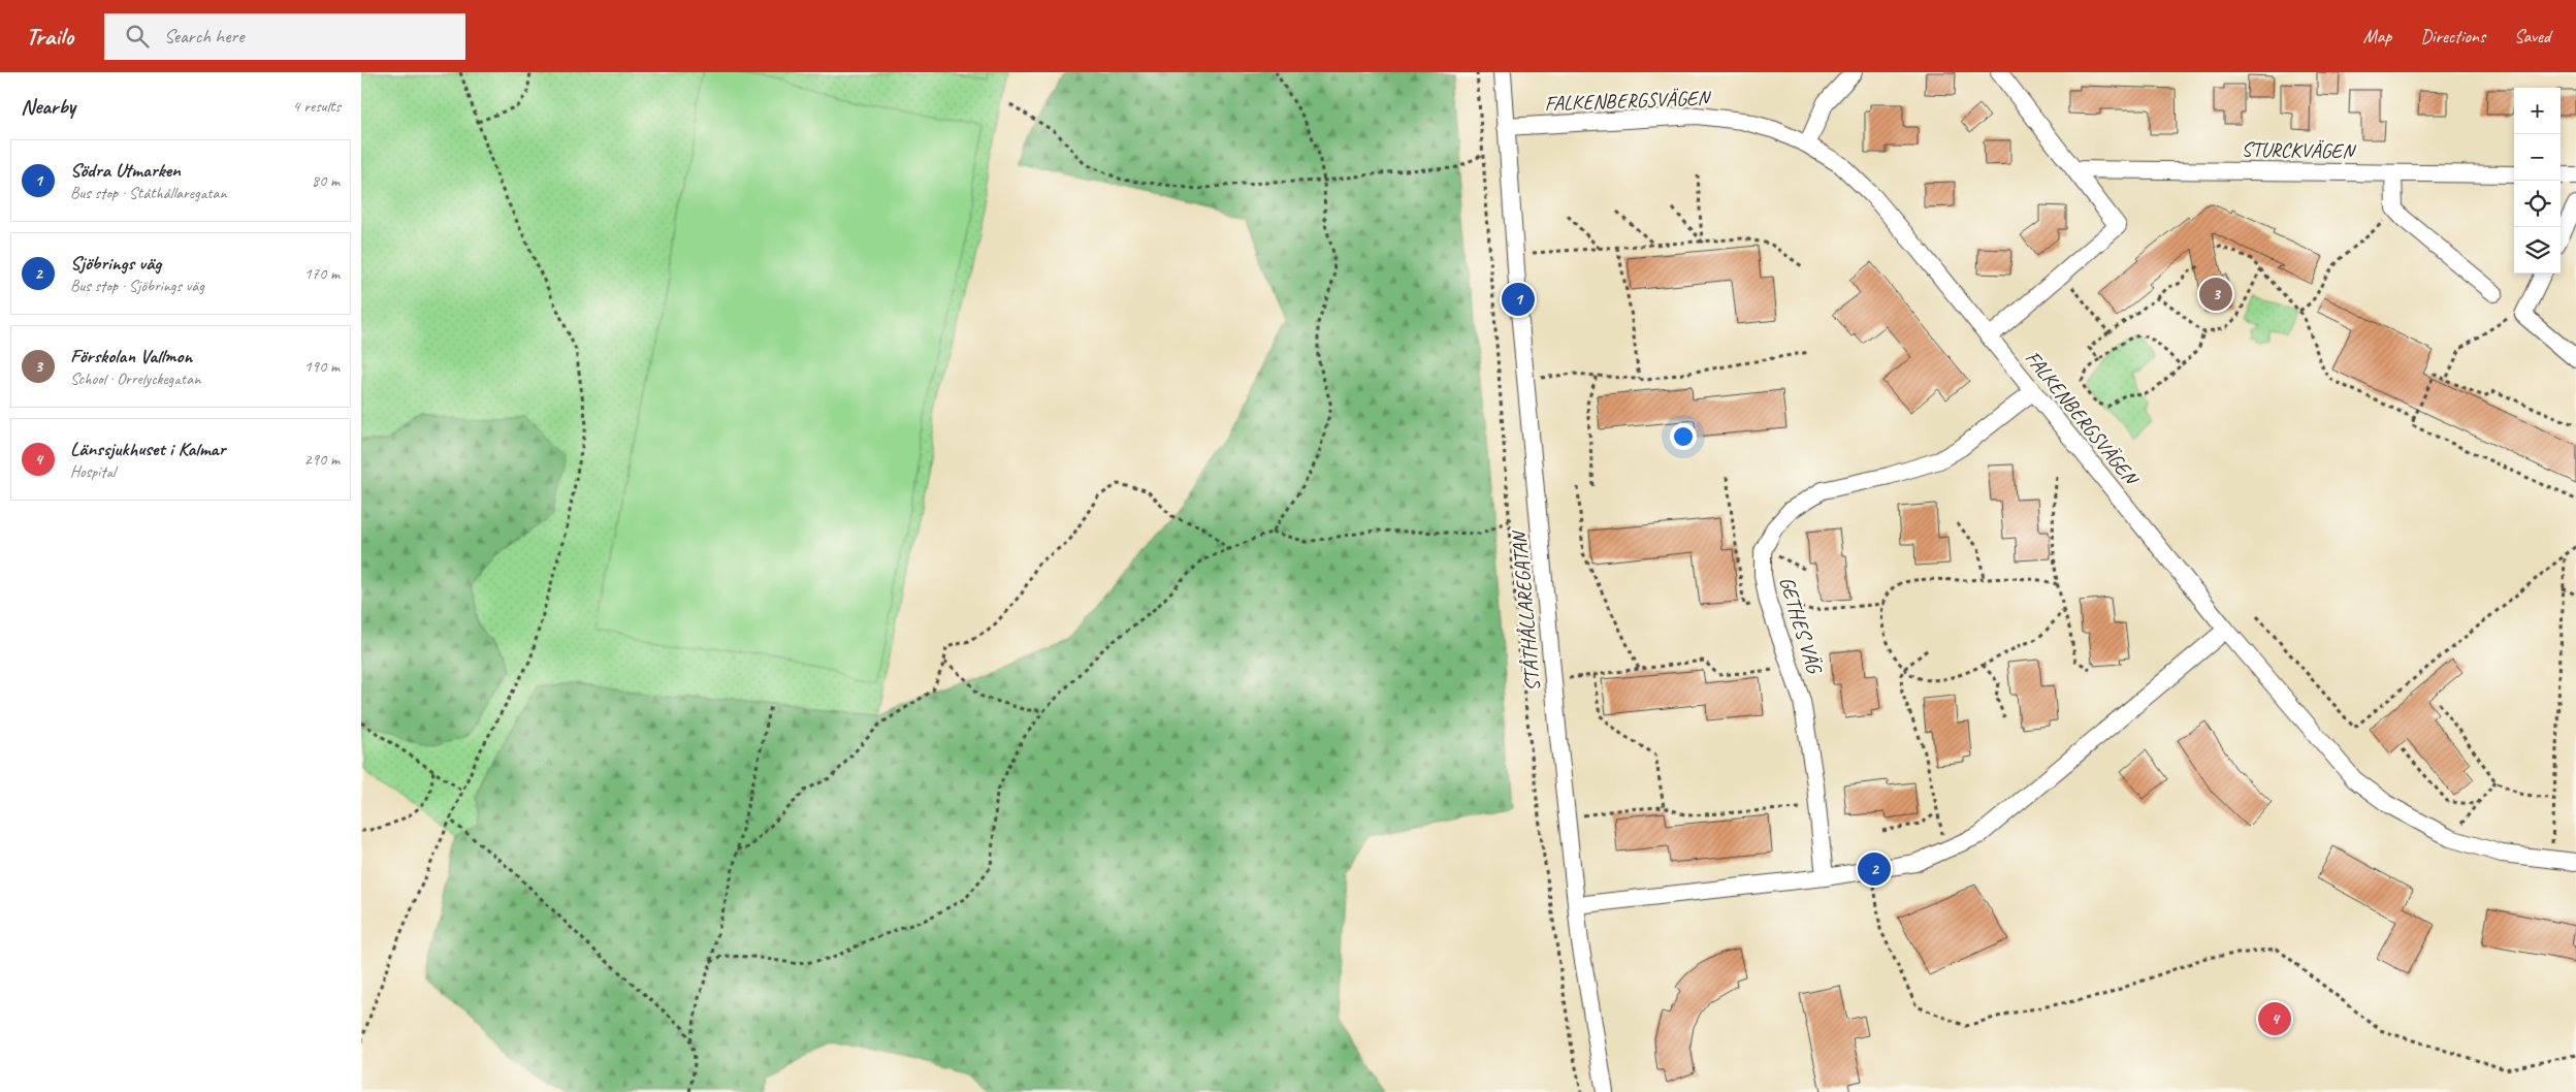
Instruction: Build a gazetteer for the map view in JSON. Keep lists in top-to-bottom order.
{
  "streets": {
    "street": [
      "FALKENBERGSVÄGEN",
      "STURCKVÄGEN",
      "STÅTHÅLLAREGATAN",
      "GETHES VÄG"
    ]
  },
  "crossings": [
    ["FALKENBERGSVÄGEN", "STÅTHÅLLAREGATAN"],
    ["FALKENBERGSVÄGEN", "GETHES VÄG"]
  ],
  "page": {
    "header": "Trailo",
    "search": "Search here",
    "nav": ["Map", "Directions", "Saved"],
    "heading": ["Nearby", "4 results"],
    "map_buttons": ["+", "−"],
    "list": [
      {
        "mark": "1",
        "name": "Södra Utmarken",
        "note": "Bus stop · Ståthållaregatan",
        "value": "80 m"
      },
      {
        "mark": "2",
        "name": "Sjöbrings väg",
        "note": "Bus stop · Sjöbrings väg",
        "value": "170 m"
      },
      {
        "mark": "3",
        "name": "Förskolan Vallmon",
        "note": "School · Orrelyckegatan",
        "value": "190 m"
      },
      {
        "mark": "4",
        "name": "Länssjukhuset i Kalmar",
        "note": "Hospital",
        "value": "290 m"
      }
    ],
    "pins": [
      "3",
      "1",
      "2",
      "4"
    ]
  }
}
